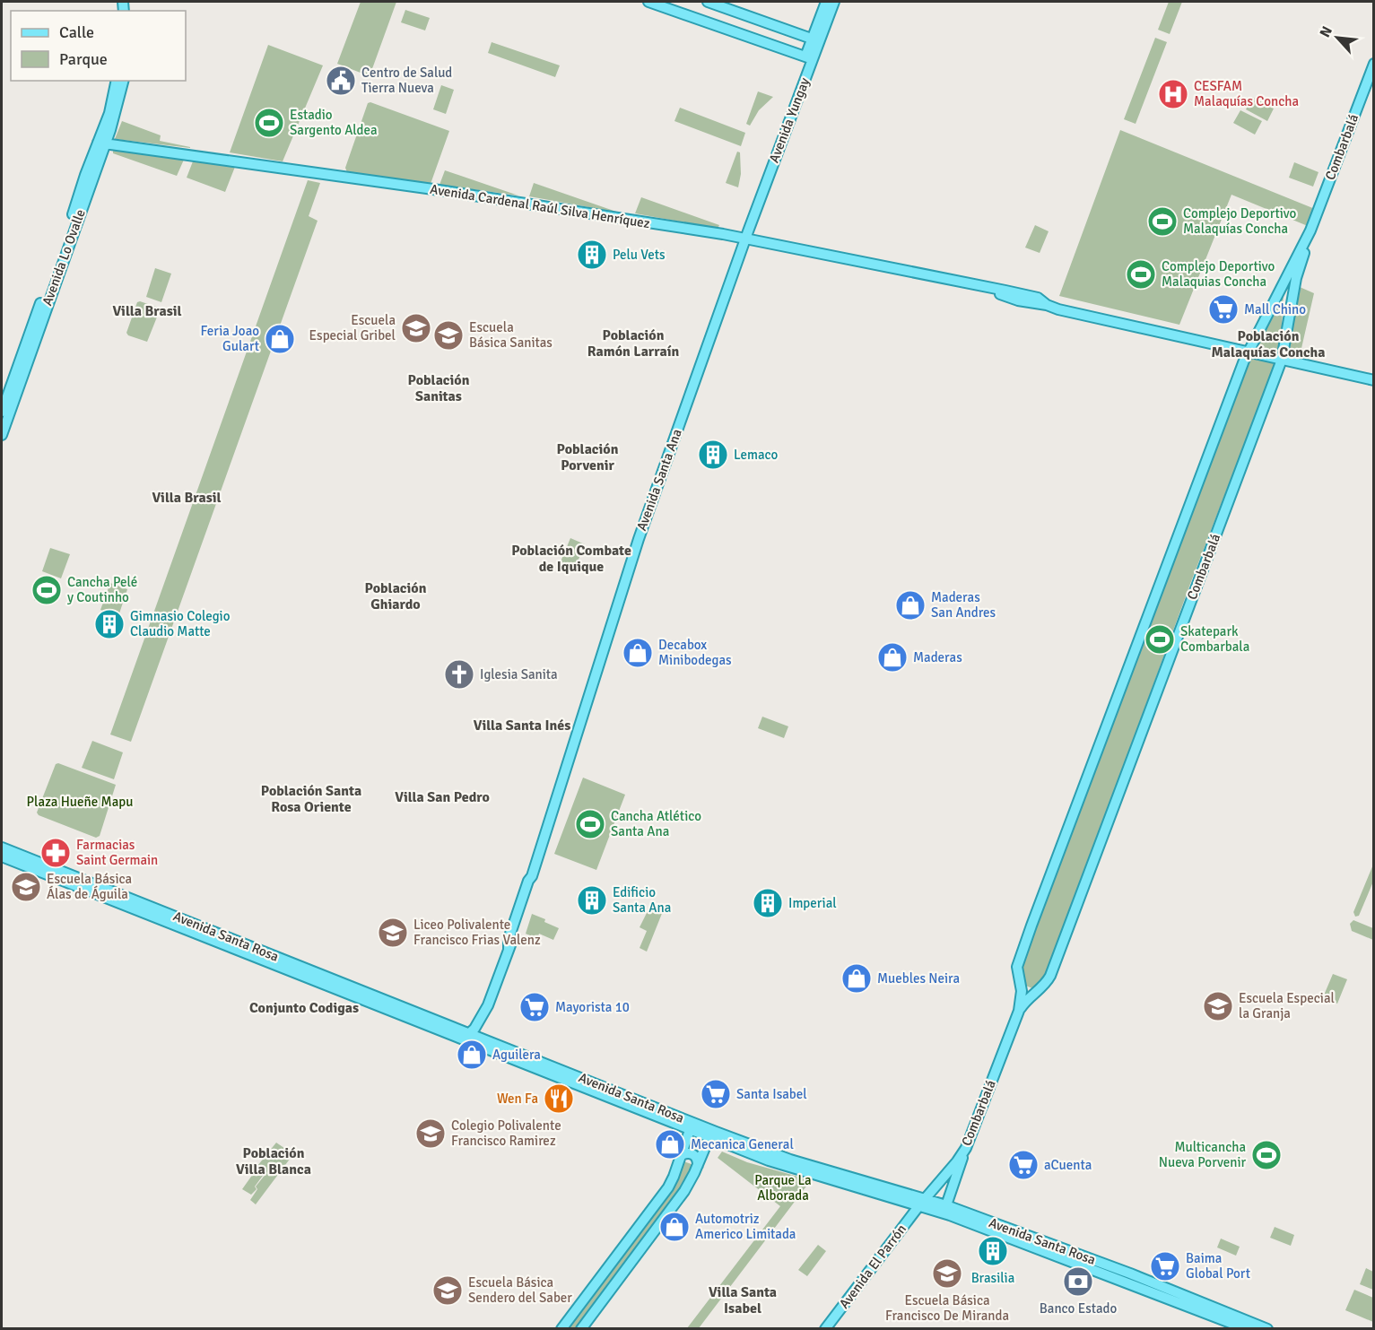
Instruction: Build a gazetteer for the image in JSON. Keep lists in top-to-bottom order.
{
  "streets": {
    "main road": [
      "Avenida Yungay",
      "Combarbalá",
      "Avenida Cardenal Raúl Silva Henríquez",
      "Avenida Lo Ovalle",
      "Avenida Santa Ana",
      "Avenida Santa Rosa",
      "Avenida El Parrón"
    ]
  },
  "crossings": [
    ["Avenida Yungay", "Avenida Cardenal Raúl Silva Henríquez"],
    ["Avenida Yungay", "Avenida Santa Ana"],
    ["Combarbalá", "Avenida Cardenal Raúl Silva Henríquez"],
    ["Combarbalá", "Avenida Santa Rosa"],
    ["Combarbalá", "Avenida El Parrón"],
    ["Avenida Cardenal Raúl Silva Henríquez", "Avenida Lo Ovalle"],
    ["Avenida Cardenal Raúl Silva Henríquez", "Avenida Santa Ana"],
    ["Avenida Santa Ana", "Avenida Santa Rosa"],
    ["Avenida Santa Rosa", "Avenida El Parrón"]
  ],
  "districts": [
    "Villa Brasil",
    "Población Ramón Larraín",
    "Población Malaquías Concha",
    "Población Sanitas",
    "Población Porvenir",
    "Villa Brasil",
    "Población Combate de Iquique",
    "Población Ghiardo",
    "Villa Santa Inés",
    "Población Santa Rosa Oriente",
    "Villa San Pedro",
    "Conjunto Codigas",
    "Población Villa Blanca",
    "Villa Santa Isabel"
  ],
  "parks": ["Plaza Hueñe Mapu", "Parque La Alborada"],
  "places": {
    "public building": ["Centro de Salud Tierra Nueva"],
    "hospital": ["CESFAM Malaquías Concha"],
    "sports": [
      "Estadio Sargento Aldea",
      "Complejo Deportivo Malaquías Concha",
      "Complejo Deportivo Malaquias Concha",
      "Cancha Pelé y Coutinho",
      "Skatepark Combarbala",
      "Cancha Atlético Santa Ana",
      "Multicancha Nueva Porvenir"
    ],
    "building": [
      "Pelu Vets",
      "Lemaco",
      "Gimnasio Colegio Claudio Matte",
      "Edificio Santa Ana",
      "Imperial",
      "Brasilia"
    ],
    "supermarket": [
      "Mall Chino",
      "Mayorista 10",
      "Santa Isabel",
      "aCuenta",
      "Baima Global Port"
    ],
    "school or university": [
      "Escuela Especial Gribel",
      "Escuela Básica Sanitas",
      "Escuela Básica Álas de Águila",
      "Liceo Polivalente Francisco Frias Valenz",
      "Escuela Especial la Granja",
      "Colegio Polivalente Francisco Ramirez",
      "Escuela Básica Francisco De Miranda",
      "Escuela Básica Sendero del Saber"
    ],
    "shop": [
      "Feria Joao Gulart",
      "Maderas San Andres",
      "Decabox Minibodegas",
      "Maderas",
      "Muebles Neira",
      "Aguilera",
      "Mecanica General",
      "Automotriz Americo Limitada"
    ],
    "church": ["Iglesia Sanita"],
    "pharmacy": ["Farmacias Saint Germain"],
    "restaurant": ["Wen Fa"],
    "bank": ["Banco Estado"]
  },
  "legend": ["Calle", "Parque"],
  "north": "top left"
}
